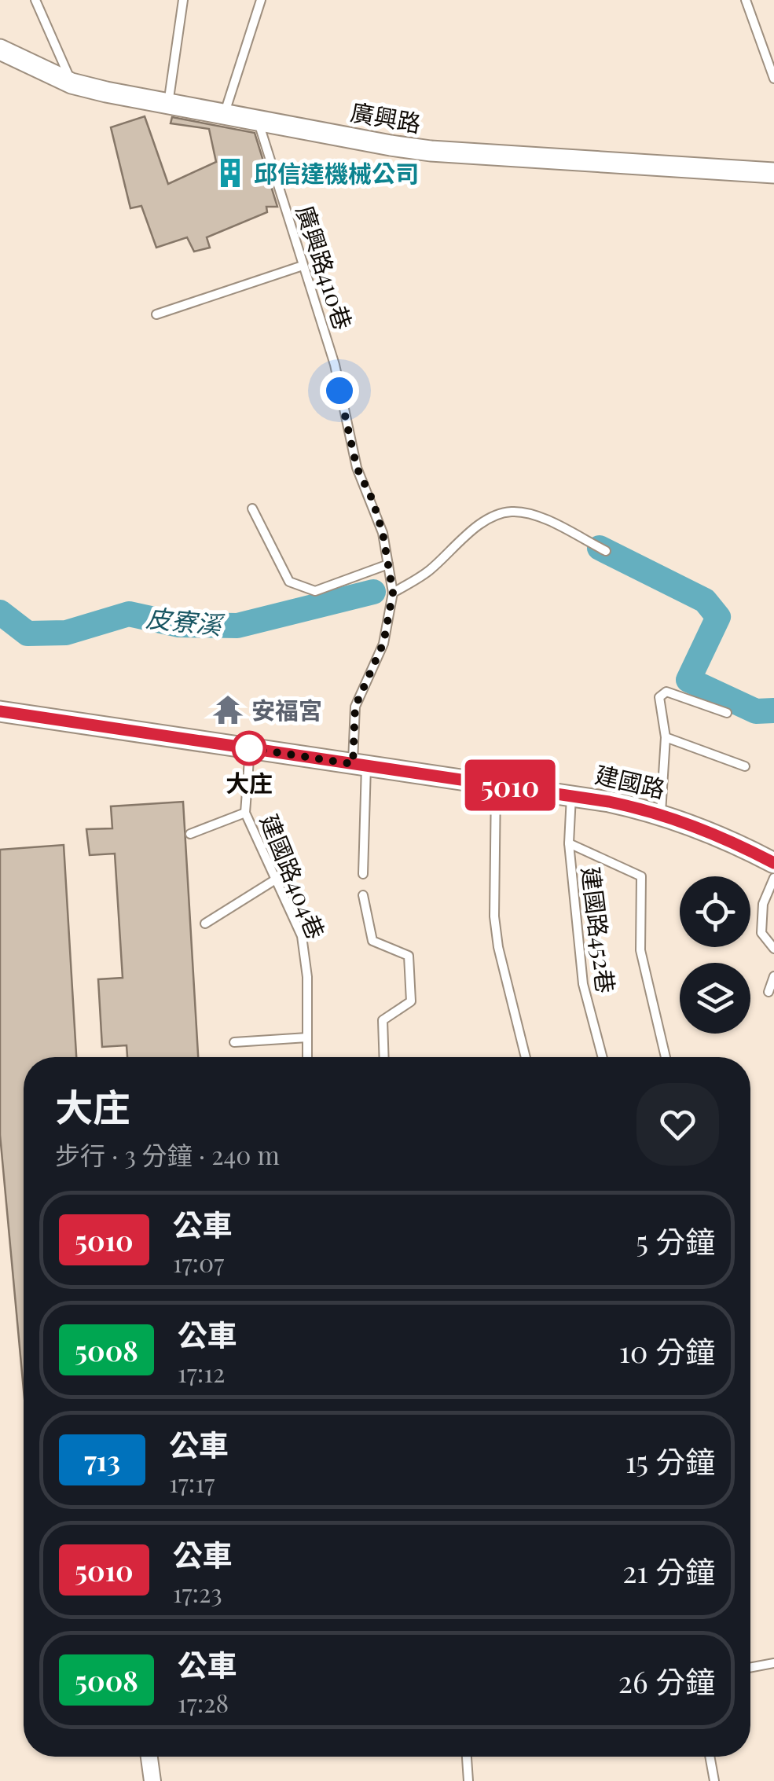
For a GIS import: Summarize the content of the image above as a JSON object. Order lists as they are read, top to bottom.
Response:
{
  "streets": {
    "street": ["廣興路", "建國路"],
    "lane": ["廣興路410巷", "建國路404巷", "建國路452巷"]
  },
  "crossings": [
    ["廣興路", "廣興路410巷"],
    ["建國路", "建國路404巷"],
    ["建國路", "建國路452巷"]
  ],
  "water": ["皮寮溪"],
  "places": {
    "building": ["邱信達機械公司"],
    "temple": ["安福宮"],
    "other": ["大庄"]
  },
  "lines": ["bus line 5010"],
  "page": {
    "on_map": "5010",
    "heading": ["大庄", "步行 · 3 分鐘 · 240 m"],
    "list": [
      {
        "mark": "5010",
        "name": "公車",
        "note": "17:07",
        "value": "5 分鐘"
      },
      {
        "mark": "5008",
        "name": "公車",
        "note": "17:12",
        "value": "10 分鐘"
      },
      {
        "mark": "713",
        "name": "公車",
        "note": "17:17",
        "value": "15 分鐘"
      },
      {
        "mark": "5010",
        "name": "公車",
        "note": "17:23",
        "value": "21 分鐘"
      },
      {
        "mark": "5008",
        "name": "公車",
        "note": "17:28",
        "value": "26 分鐘"
      }
    ]
  }
}
